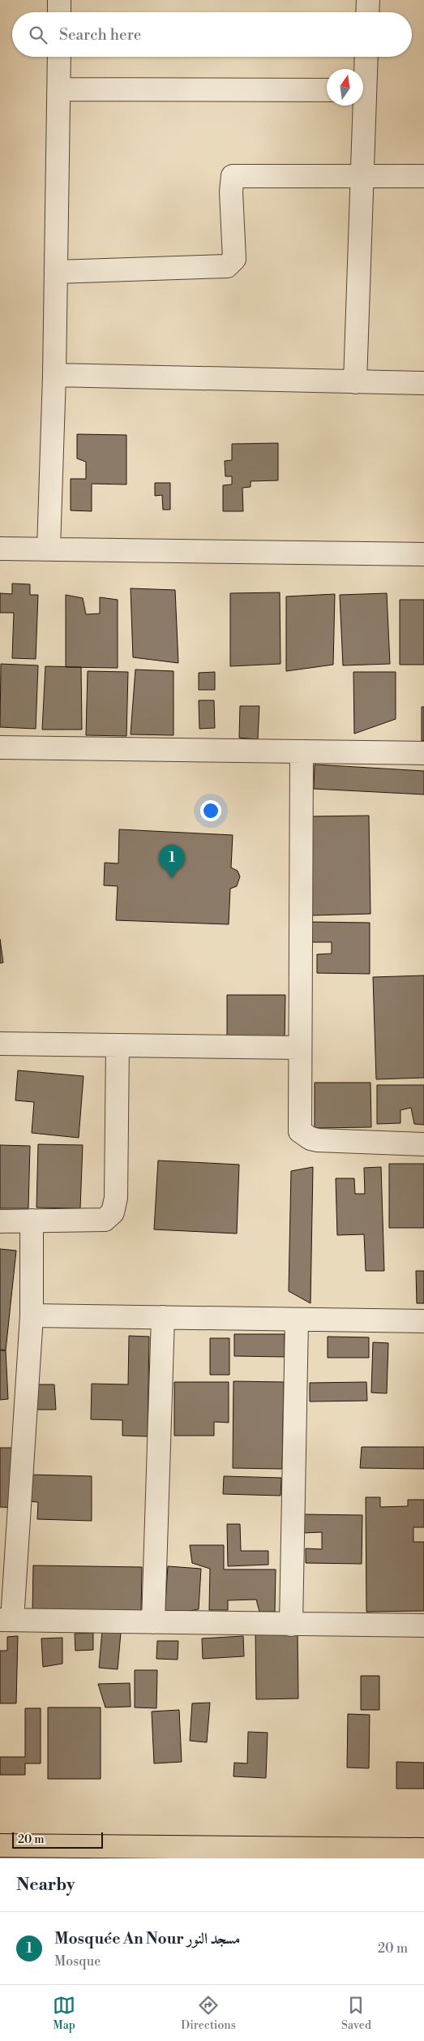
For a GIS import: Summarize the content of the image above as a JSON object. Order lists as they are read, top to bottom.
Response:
{
  "scale_bar": "20 m",
  "north": "top",
  "page": {
    "search": "Search here",
    "pins": "1",
    "scale": "20 m",
    "heading": "Nearby",
    "list": [
      {
        "mark": "1",
        "name": "Mosquée An Nour مسجد النور",
        "note": "Mosque",
        "value": "20 m"
      }
    ],
    "nav": ["Map", "Directions", "Saved"]
  }
}
